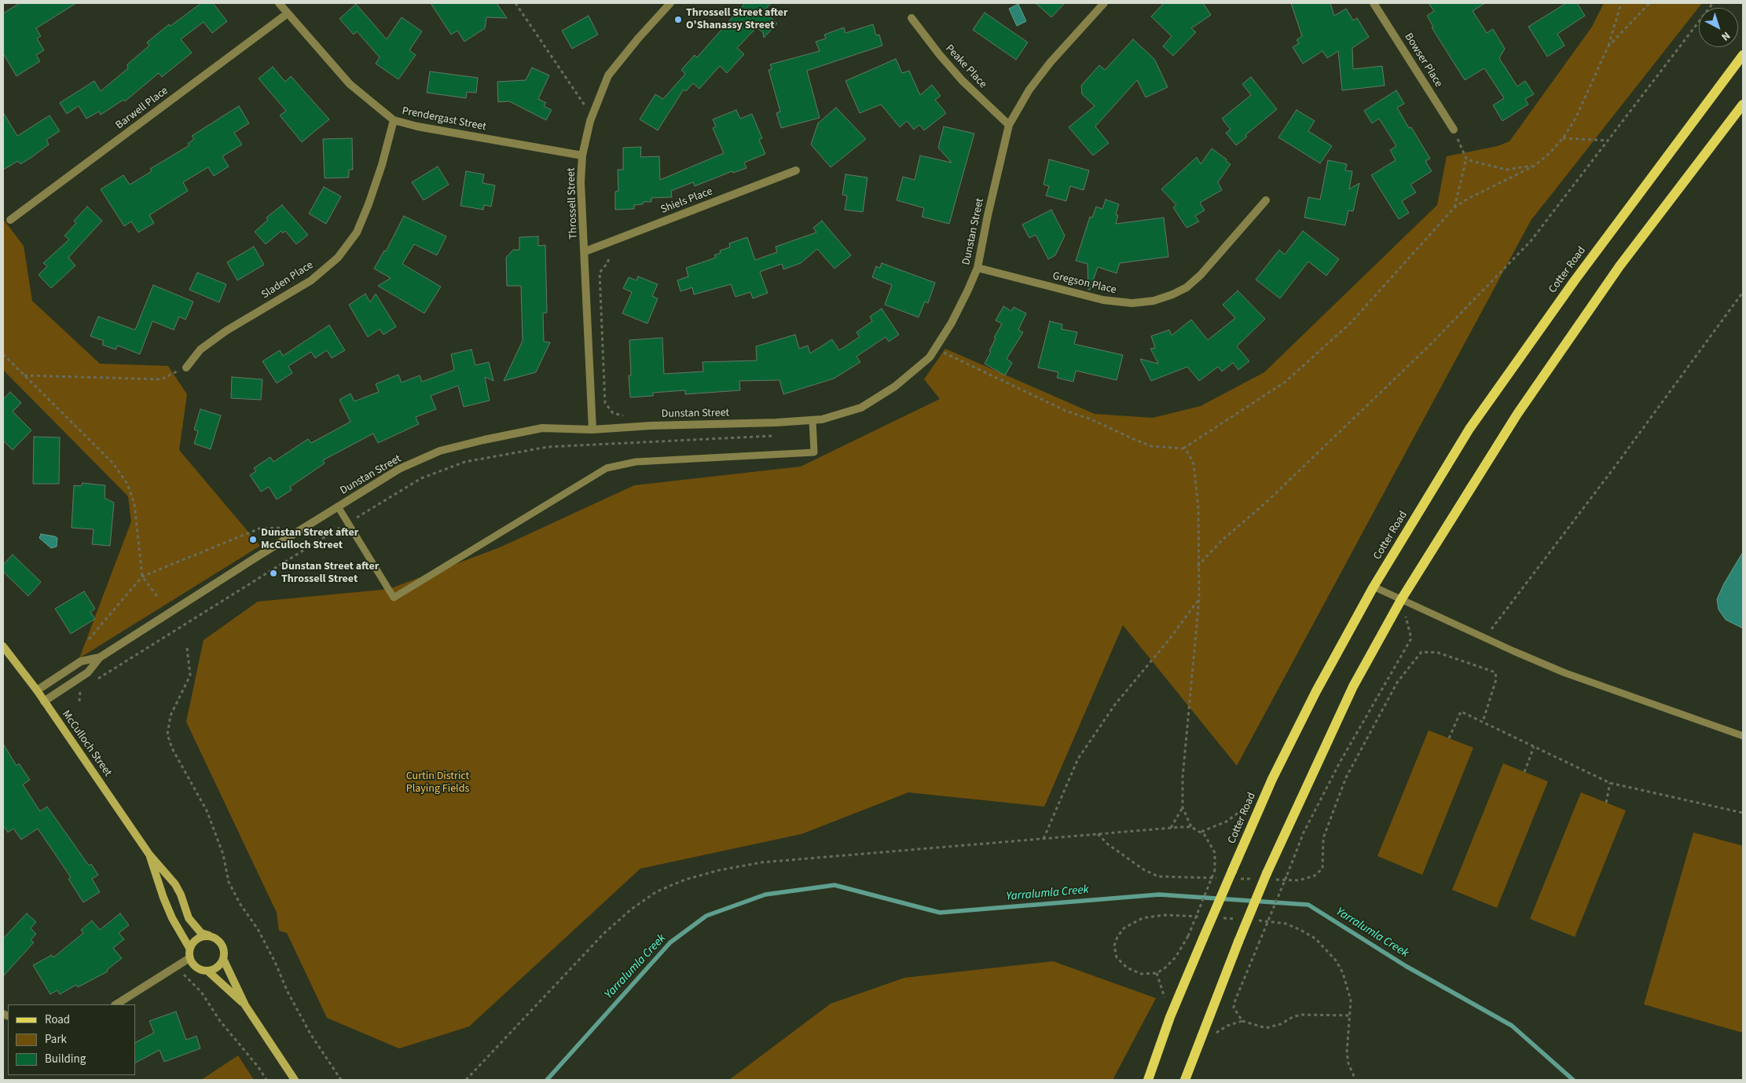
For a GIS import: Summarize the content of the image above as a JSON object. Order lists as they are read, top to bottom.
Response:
{
  "streets": {
    "main road": ["Cotter Road", "McCulloch Street"],
    "street": [
      "Bowser Place",
      "Peake Place",
      "Barwell Place",
      "Prendergast Street",
      "Shiels Place",
      "Throssell Street",
      "Dunstan Street",
      "Sladen Place",
      "Gregson Place"
    ]
  },
  "crossings": [
    ["Peake Place", "Dunstan Street"],
    ["Barwell Place", "Prendergast Street"],
    ["Prendergast Street", "Throssell Street"],
    ["Prendergast Street", "Sladen Place"],
    ["Shiels Place", "Throssell Street"],
    ["Throssell Street", "Dunstan Street"],
    ["Dunstan Street", "Gregson Place"],
    ["Dunstan Street", "McCulloch Street"]
  ],
  "water": ["Yarralumla Creek"],
  "parks": ["Curtin District Playing Fields"],
  "places": ["Throssell Street after O'Shanassy Street", "Dunstan Street after McCulloch Street", "Dunstan Street after Throssell Street"],
  "legend": ["Road", "Park", "Building"],
  "north": "bottom right"
}
